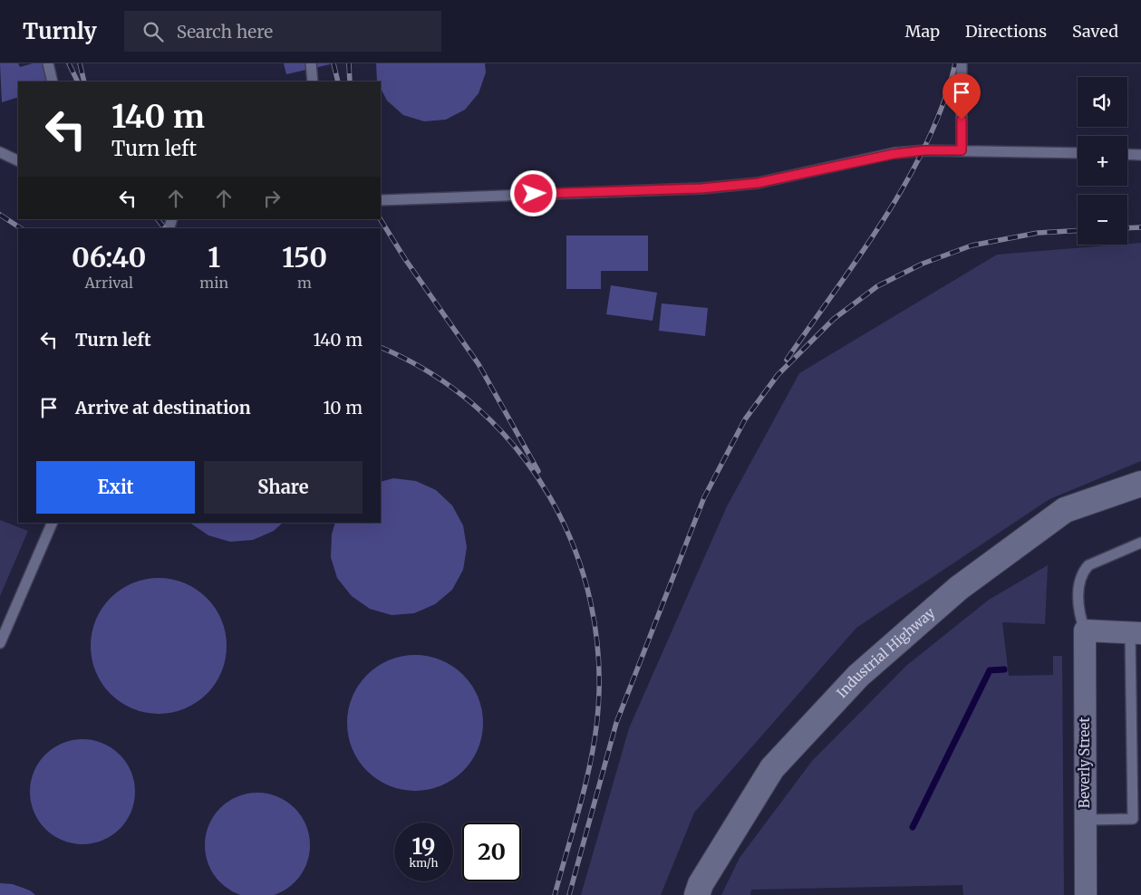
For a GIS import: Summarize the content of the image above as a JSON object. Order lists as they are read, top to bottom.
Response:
{
  "streets": {
    "main road": ["Industrial Highway"],
    "street": ["Beverly Street"]
  },
  "page": {
    "header": "Turnly",
    "search": "Search here",
    "nav": ["Map", "Directions", "Saved"],
    "map_buttons": ["+", "−"],
    "turn": ["140 m", "Turn left"],
    "eta": [
      "06:40",
      "Arrival",
      "1",
      "min",
      "150",
      "m"
    ],
    "list": [
      {
        "name": "Turn left",
        "value": "140 m"
      },
      {
        "name": "Arrive at destination",
        "value": "10 m"
      }
    ],
    "buttons": ["Exit", "Share"],
    "speed": "19 km/h",
    "limit": "20"
  }
}
